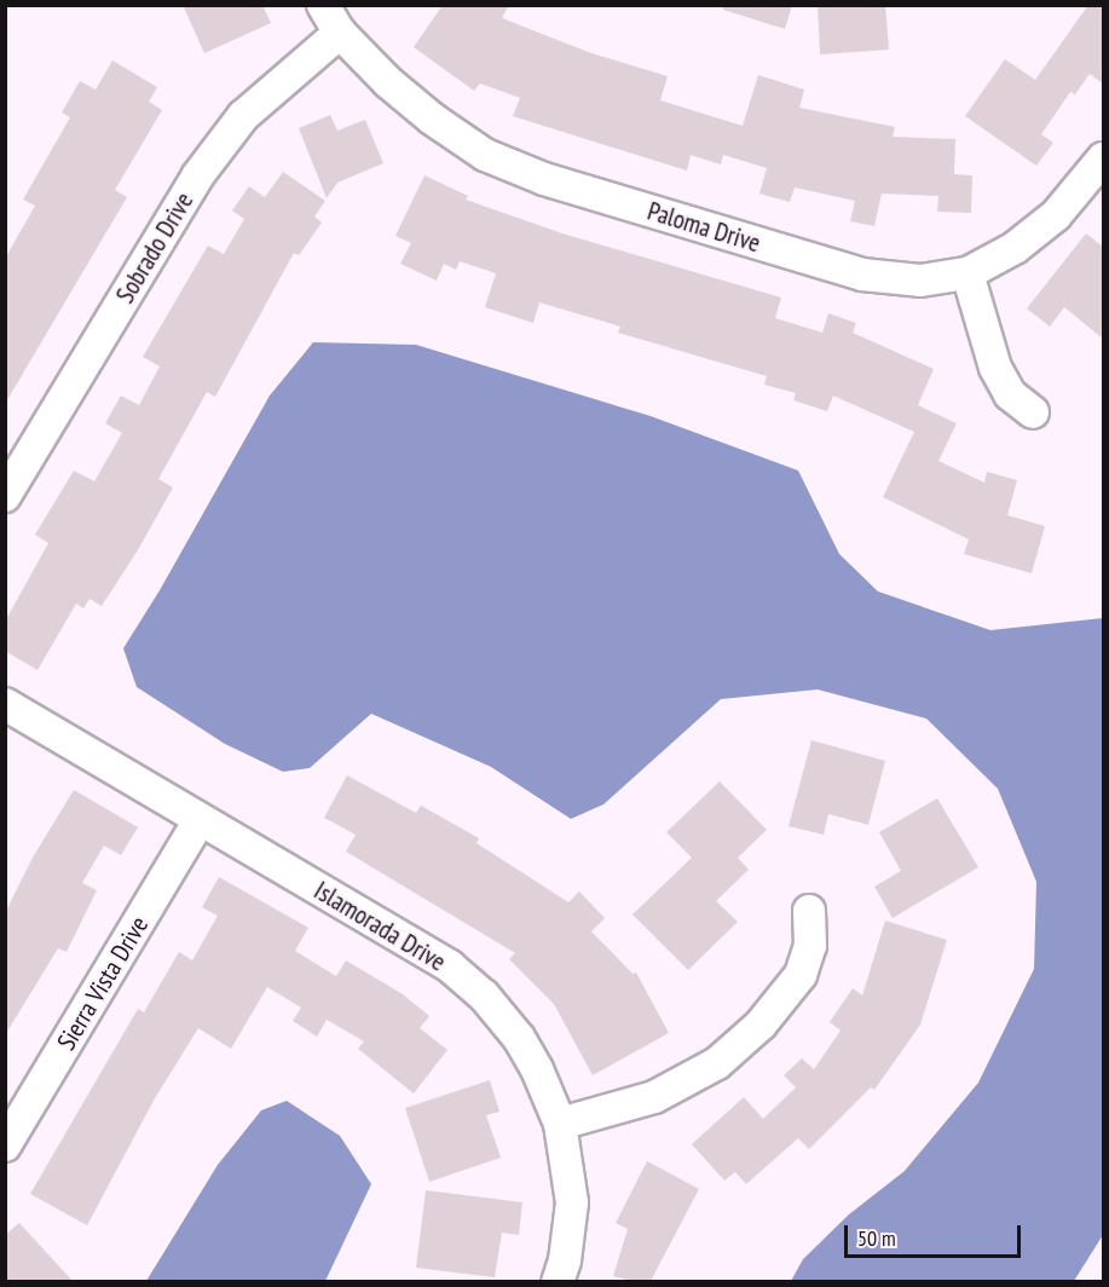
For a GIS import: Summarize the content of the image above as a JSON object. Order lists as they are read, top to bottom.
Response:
{
  "streets": {
    "street": [
      "Paloma Drive",
      "Sobrado Drive",
      "Islamorada Drive",
      "Sierra Vista Drive"
    ]
  },
  "crossings": [
    ["Paloma Drive", "Sobrado Drive"],
    ["Islamorada Drive", "Sierra Vista Drive"]
  ],
  "scale_bar": "50 m"
}
